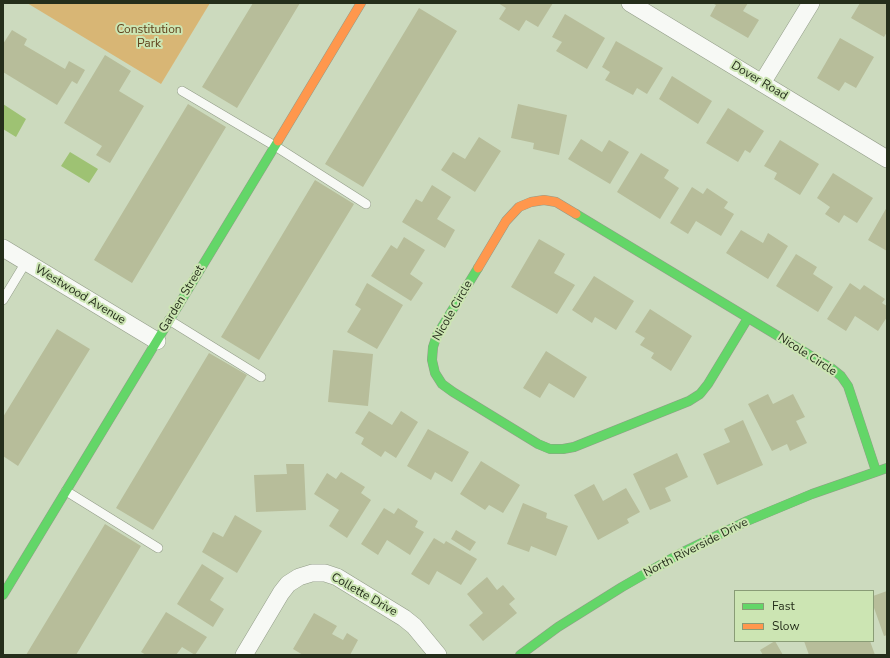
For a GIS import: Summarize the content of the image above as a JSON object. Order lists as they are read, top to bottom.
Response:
{
  "streets": {
    "street": [
      "Dover Road",
      "Westwood Avenue",
      "Garden Street",
      "Nicole Circle",
      "North Riverside Drive",
      "Collette Drive"
    ]
  },
  "crossings": [
    ["Westwood Avenue", "Garden Street"],
    ["Nicole Circle", "North Riverside Drive"]
  ],
  "parks": ["Constitution Park"],
  "legend": ["Fast", "Slow"]
}
